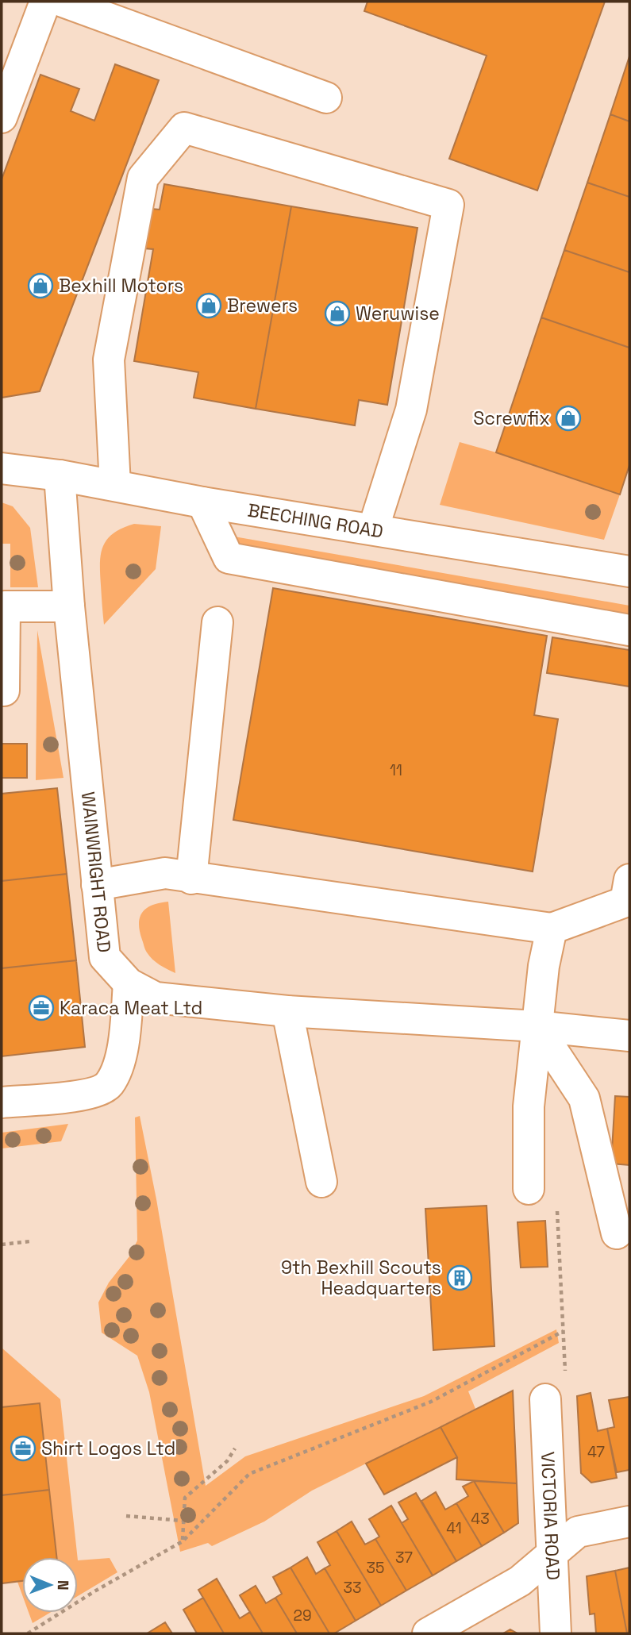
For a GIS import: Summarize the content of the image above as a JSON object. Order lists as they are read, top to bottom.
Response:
{
  "streets": {
    "street": ["BEECHING ROAD", "WAINWRIGHT ROAD", "VICTORIA ROAD"]
  },
  "crossings": [
    ["BEECHING ROAD", "WAINWRIGHT ROAD"]
  ],
  "places": {
    "shop": [
      "Bexhill Motors",
      "Brewers",
      "Weruwise",
      "Screwfix"
    ],
    "office": ["Karaca Meat Ltd", "Shirt Logos Ltd"],
    "building": ["9th Bexhill Scouts Headquarters"]
  },
  "house_numbers": [
    "11",
    "47",
    "43",
    "41",
    "37",
    "35",
    "33",
    "29"
  ],
  "north": "right"
}
